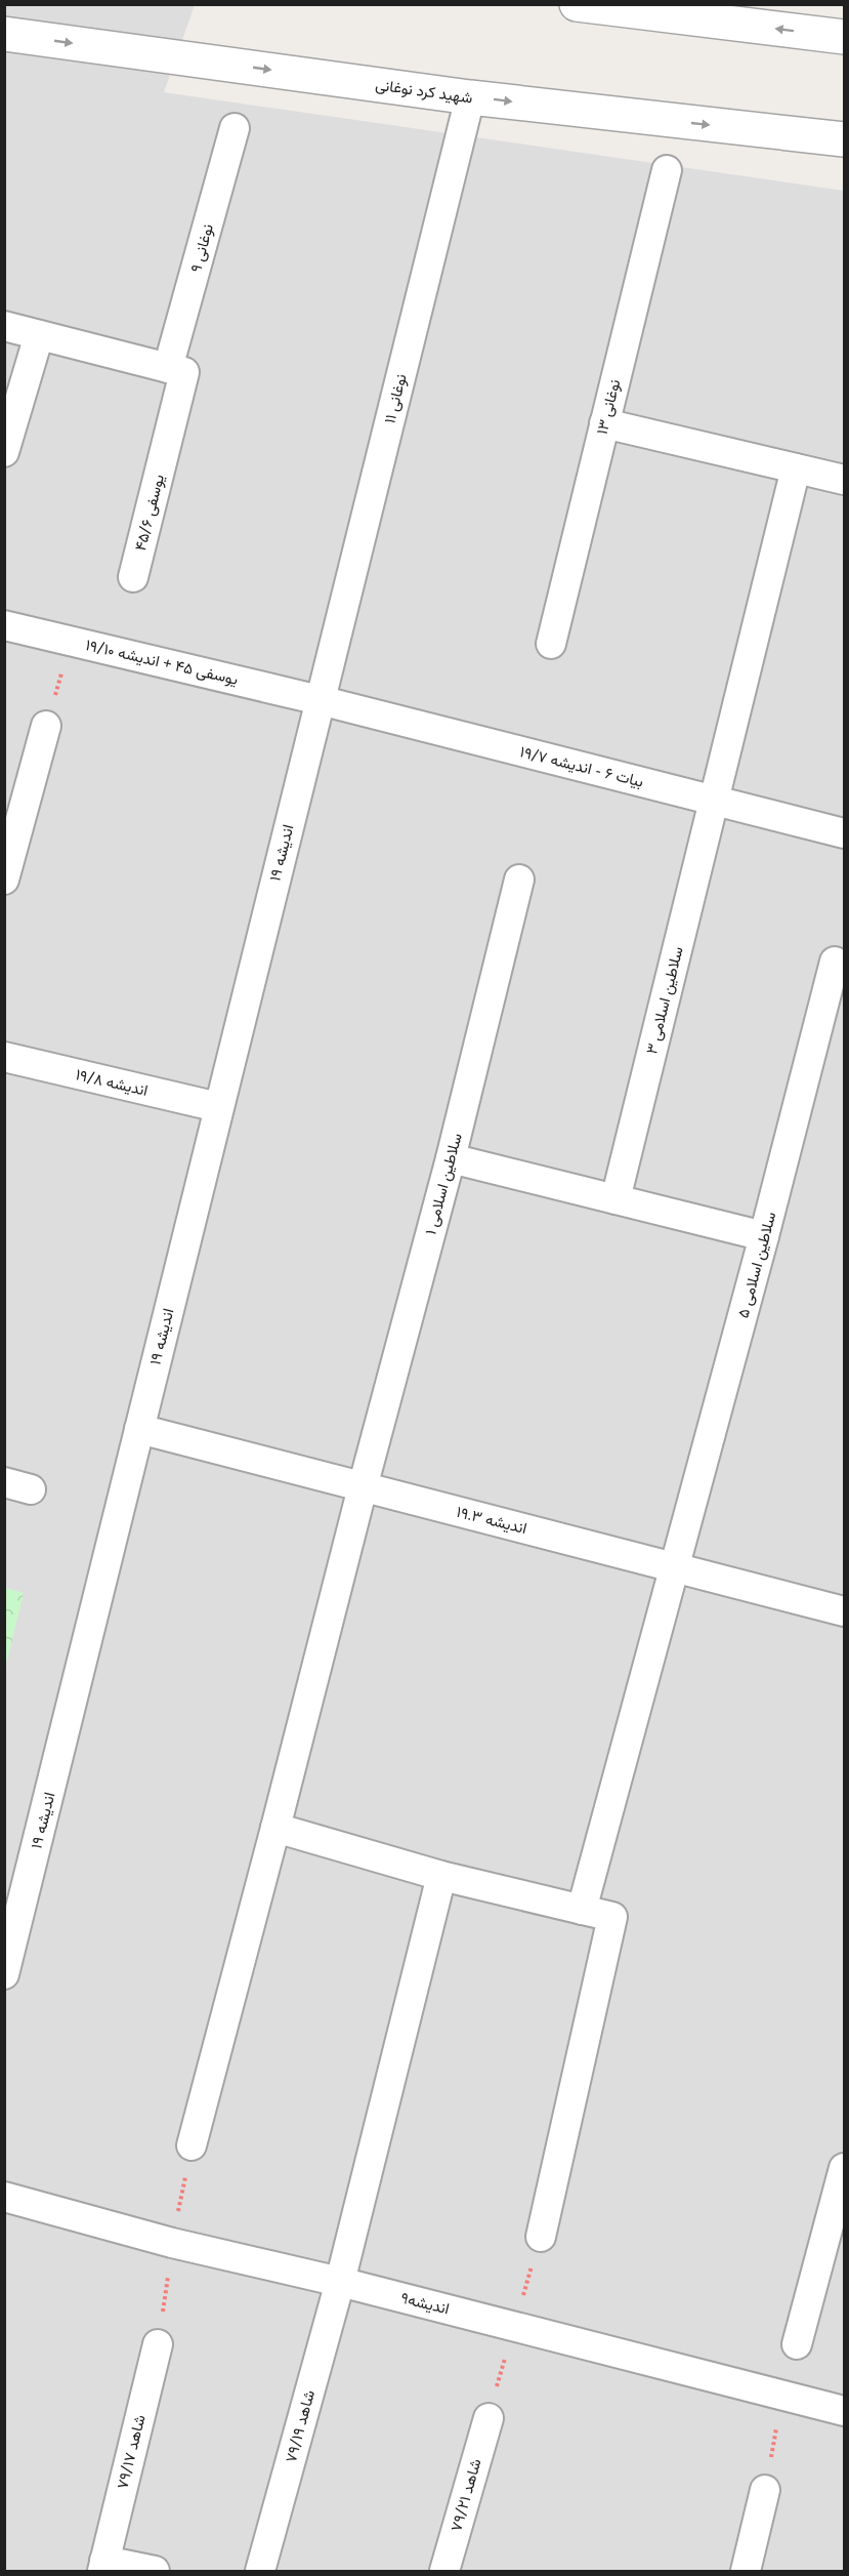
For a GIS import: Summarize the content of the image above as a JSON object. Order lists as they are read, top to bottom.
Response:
{
  "streets": {
    "street": [
      "شهید کرد نوغانی",
      "نوغانی ۹",
      "نوغانی ۱۱",
      "نوغانی ۱۳",
      "یوسفی ۴۵/۶",
      "یوسفی ۴۵ + اندیشه ۱۹/۱۰",
      "بیات ۶ - اندیشه ۱۹/۷",
      "اندیشه ۱۹",
      "سلاطین اسلامی ۳",
      "اندیشه ۱۹/۸",
      "سلاطین اسلامی ۱",
      "سلاطین اسلامی ۵",
      "اندیشه ۱۹.۳",
      "اندیشه۹",
      "شاهد ۷۹/۱۹",
      "شاهد ۷۹/۱۷",
      "شاهد ۷۹/۲۱"
    ]
  },
  "crossings": [
    ["شهید کرد نوغانی", "نوغانی ۱۱"],
    ["نوغانی ۹", "یوسفی ۴۵/۶"],
    ["نوغانی ۱۱", "یوسفی ۴۵ + اندیشه ۱۹/۱۰"],
    ["نوغانی ۱۱", "بیات ۶ - اندیشه ۱۹/۷"],
    ["نوغانی ۱۱", "اندیشه ۱۹"],
    ["یوسفی ۴۵ + اندیشه ۱۹/۱۰", "بیات ۶ - اندیشه ۱۹/۷"],
    ["یوسفی ۴۵ + اندیشه ۱۹/۱۰", "اندیشه ۱۹"],
    ["بیات ۶ - اندیشه ۱۹/۷", "اندیشه ۱۹"],
    ["بیات ۶ - اندیشه ۱۹/۷", "سلاطین اسلامی ۳"],
    ["اندیشه ۱۹", "اندیشه ۱۹/۸"],
    ["اندیشه ۱۹", "اندیشه ۱۹.۳"],
    ["سلاطین اسلامی ۱", "اندیشه ۱۹.۳"],
    ["سلاطین اسلامی ۵", "اندیشه ۱۹.۳"],
    ["اندیشه۹", "شاهد ۷۹/۱۹"]
  ]
}
